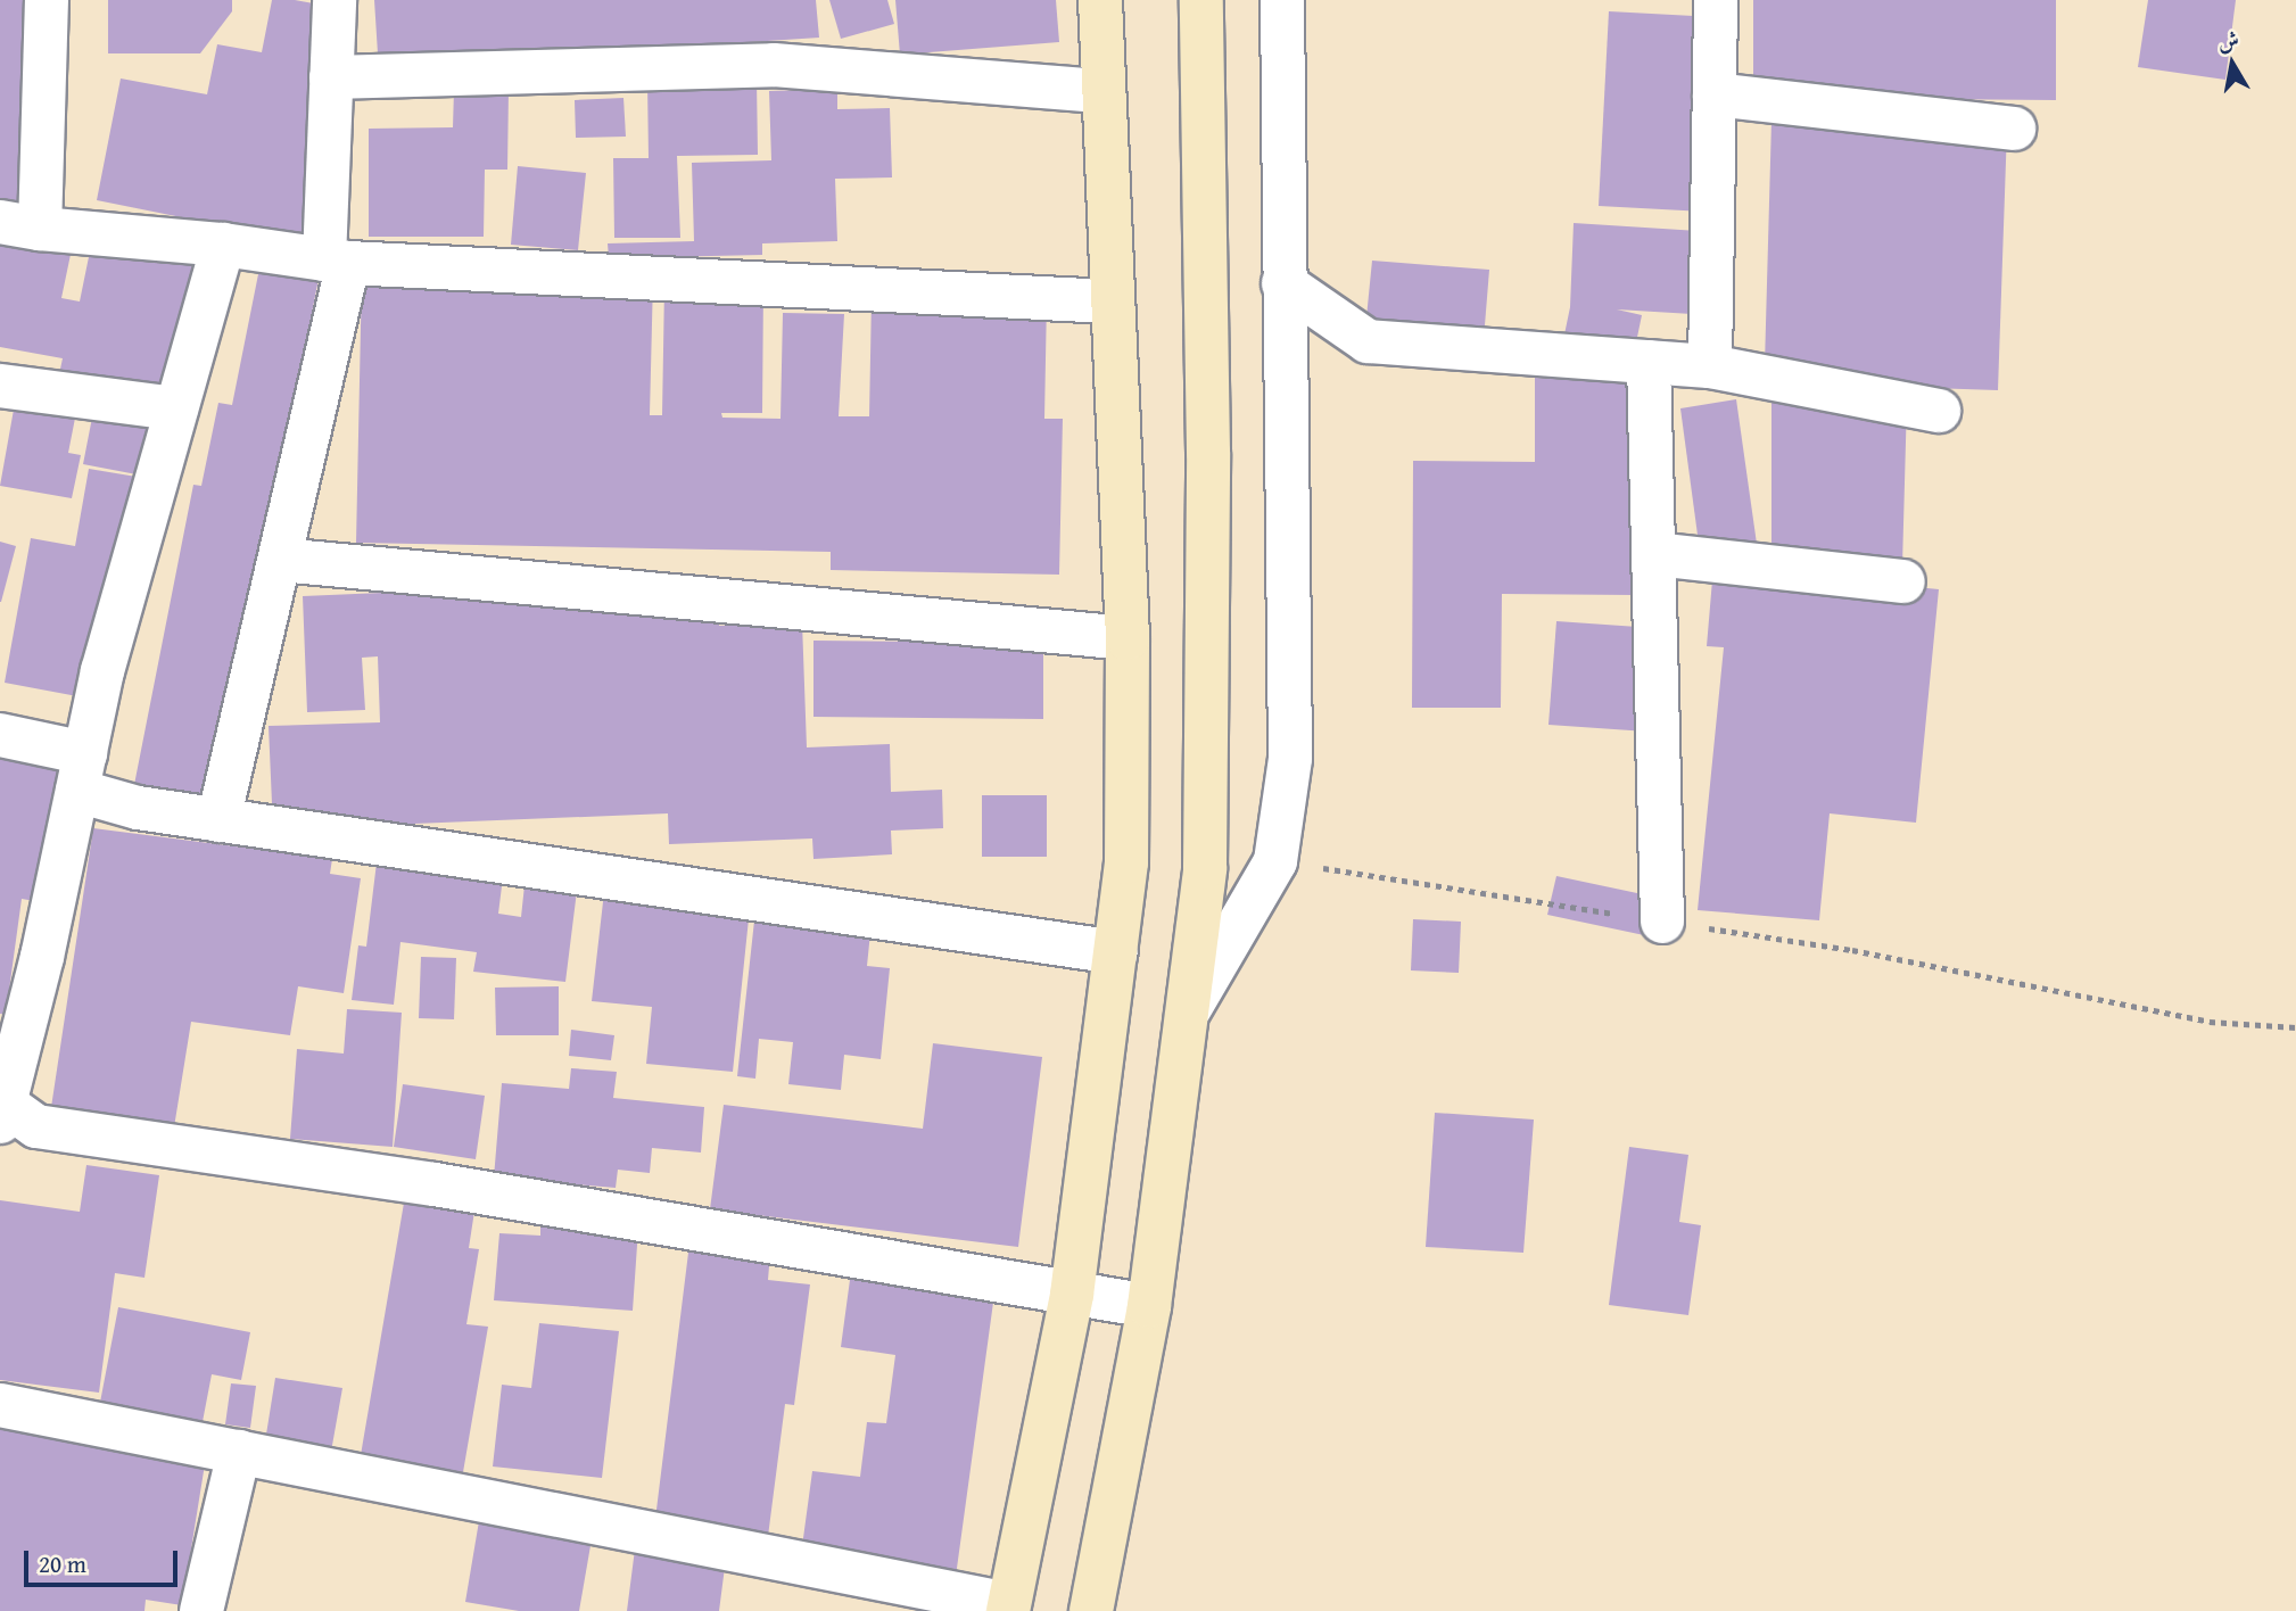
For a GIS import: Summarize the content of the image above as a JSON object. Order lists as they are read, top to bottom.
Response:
{
  "scale_bar": "20 m",
  "north": "top"
}
